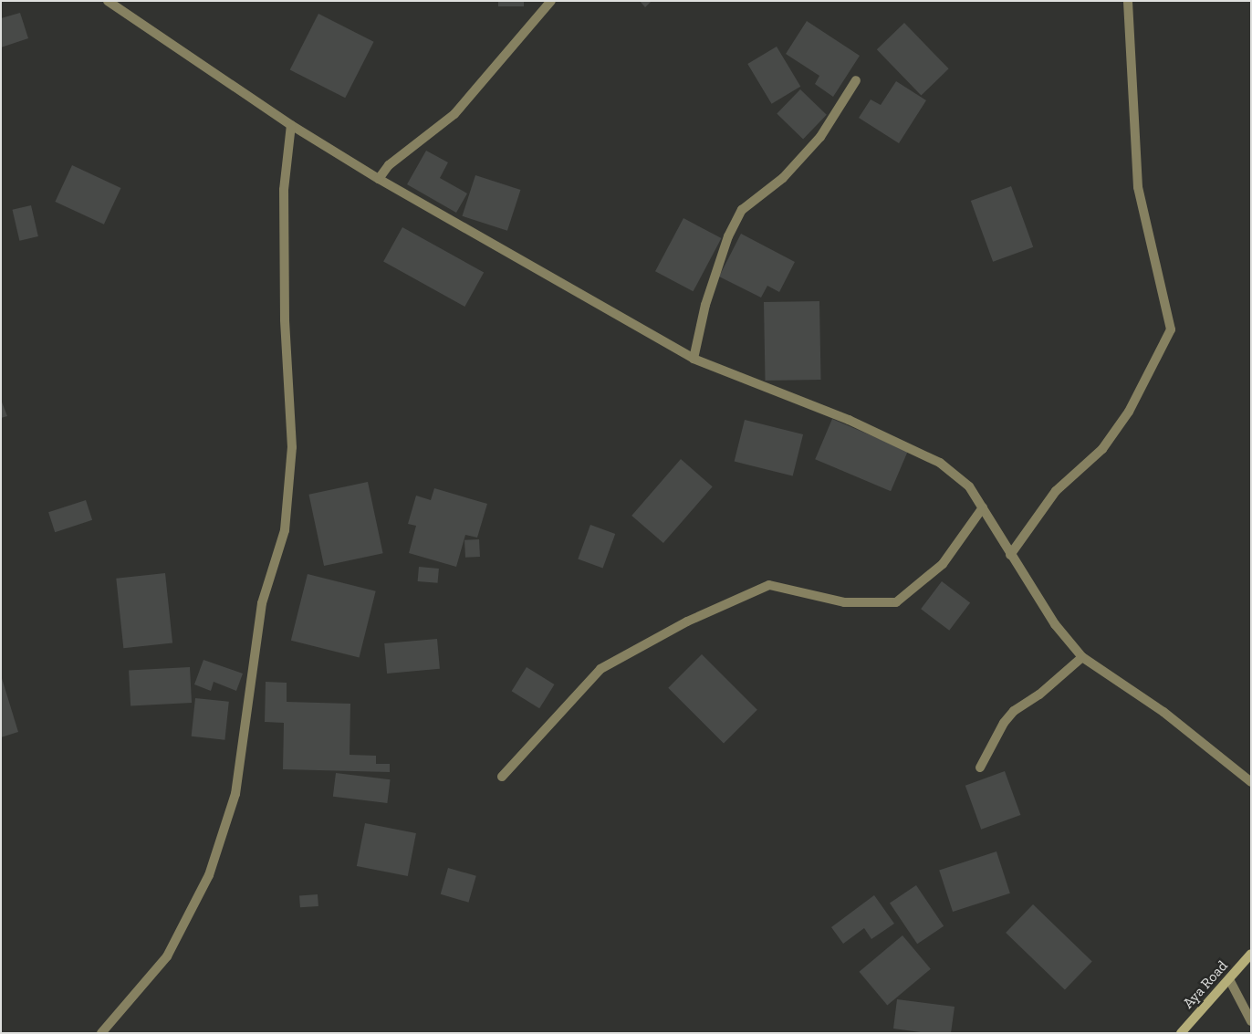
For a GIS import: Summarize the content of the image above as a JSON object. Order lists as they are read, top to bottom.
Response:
{
  "streets": {
    "street": ["Aya Road"]
  }
}
